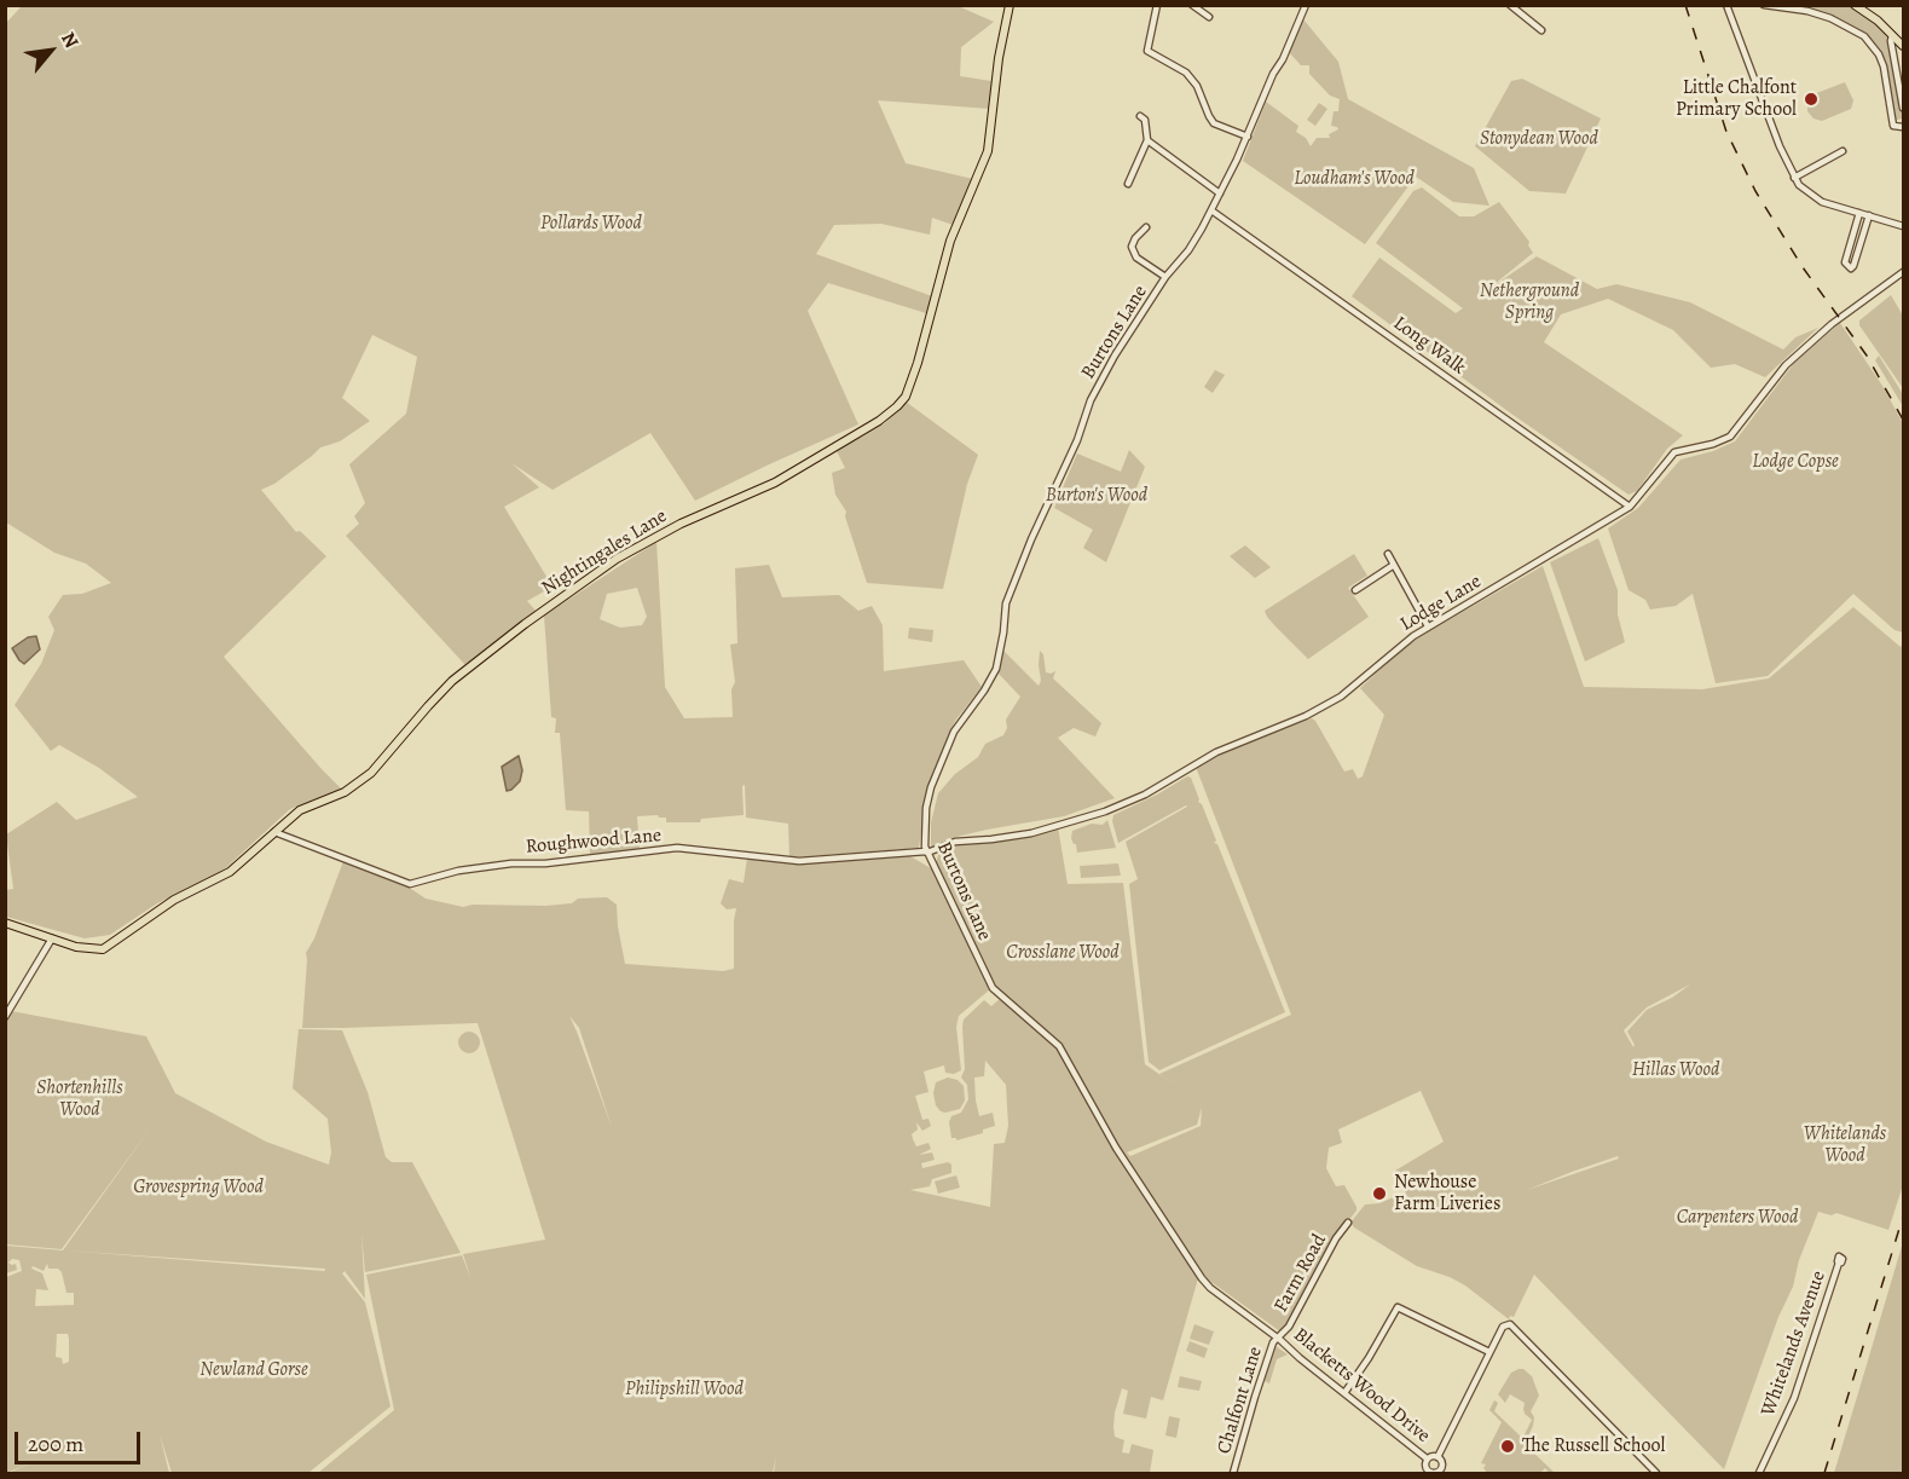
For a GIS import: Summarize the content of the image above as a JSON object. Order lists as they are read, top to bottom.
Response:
{
  "streets": {
    "main road": ["Nightingales Lane"],
    "street": [
      "Burtons Lane",
      "Long Walk",
      "Lodge Lane",
      "Roughwood Lane",
      "Farm Road",
      "Whitelands Avenue",
      "Blacketts Wood Drive",
      "Chalfont Lane"
    ]
  },
  "crossings": [
    ["Burtons Lane", "Long Walk"],
    ["Burtons Lane", "Lodge Lane"],
    ["Burtons Lane", "Roughwood Lane"],
    ["Burtons Lane", "Farm Road"],
    ["Burtons Lane", "Blacketts Wood Drive"],
    ["Burtons Lane", "Chalfont Lane"],
    ["Long Walk", "Lodge Lane"],
    ["Nightingales Lane", "Roughwood Lane"],
    ["Lodge Lane", "Roughwood Lane"],
    ["Farm Road", "Blacketts Wood Drive"],
    ["Farm Road", "Chalfont Lane"],
    ["Blacketts Wood Drive", "Chalfont Lane"]
  ],
  "parks": [
    "Stonydean Wood",
    "Loudham's Wood",
    "Pollards Wood",
    "Netherground Spring",
    "Lodge Copse",
    "Burton's Wood",
    "Crosslane Wood",
    "Hillas Wood",
    "Shortenhills Wood",
    "Whitelands Wood",
    "Grovespring Wood",
    "Carpenters Wood",
    "Newland Gorse",
    "Philipshill Wood"
  ],
  "places": ["Little Chalfont Primary School", "Newhouse Farm Liveries", "The Russell School"],
  "scale_bar": "200 m",
  "north": "top right"
}
